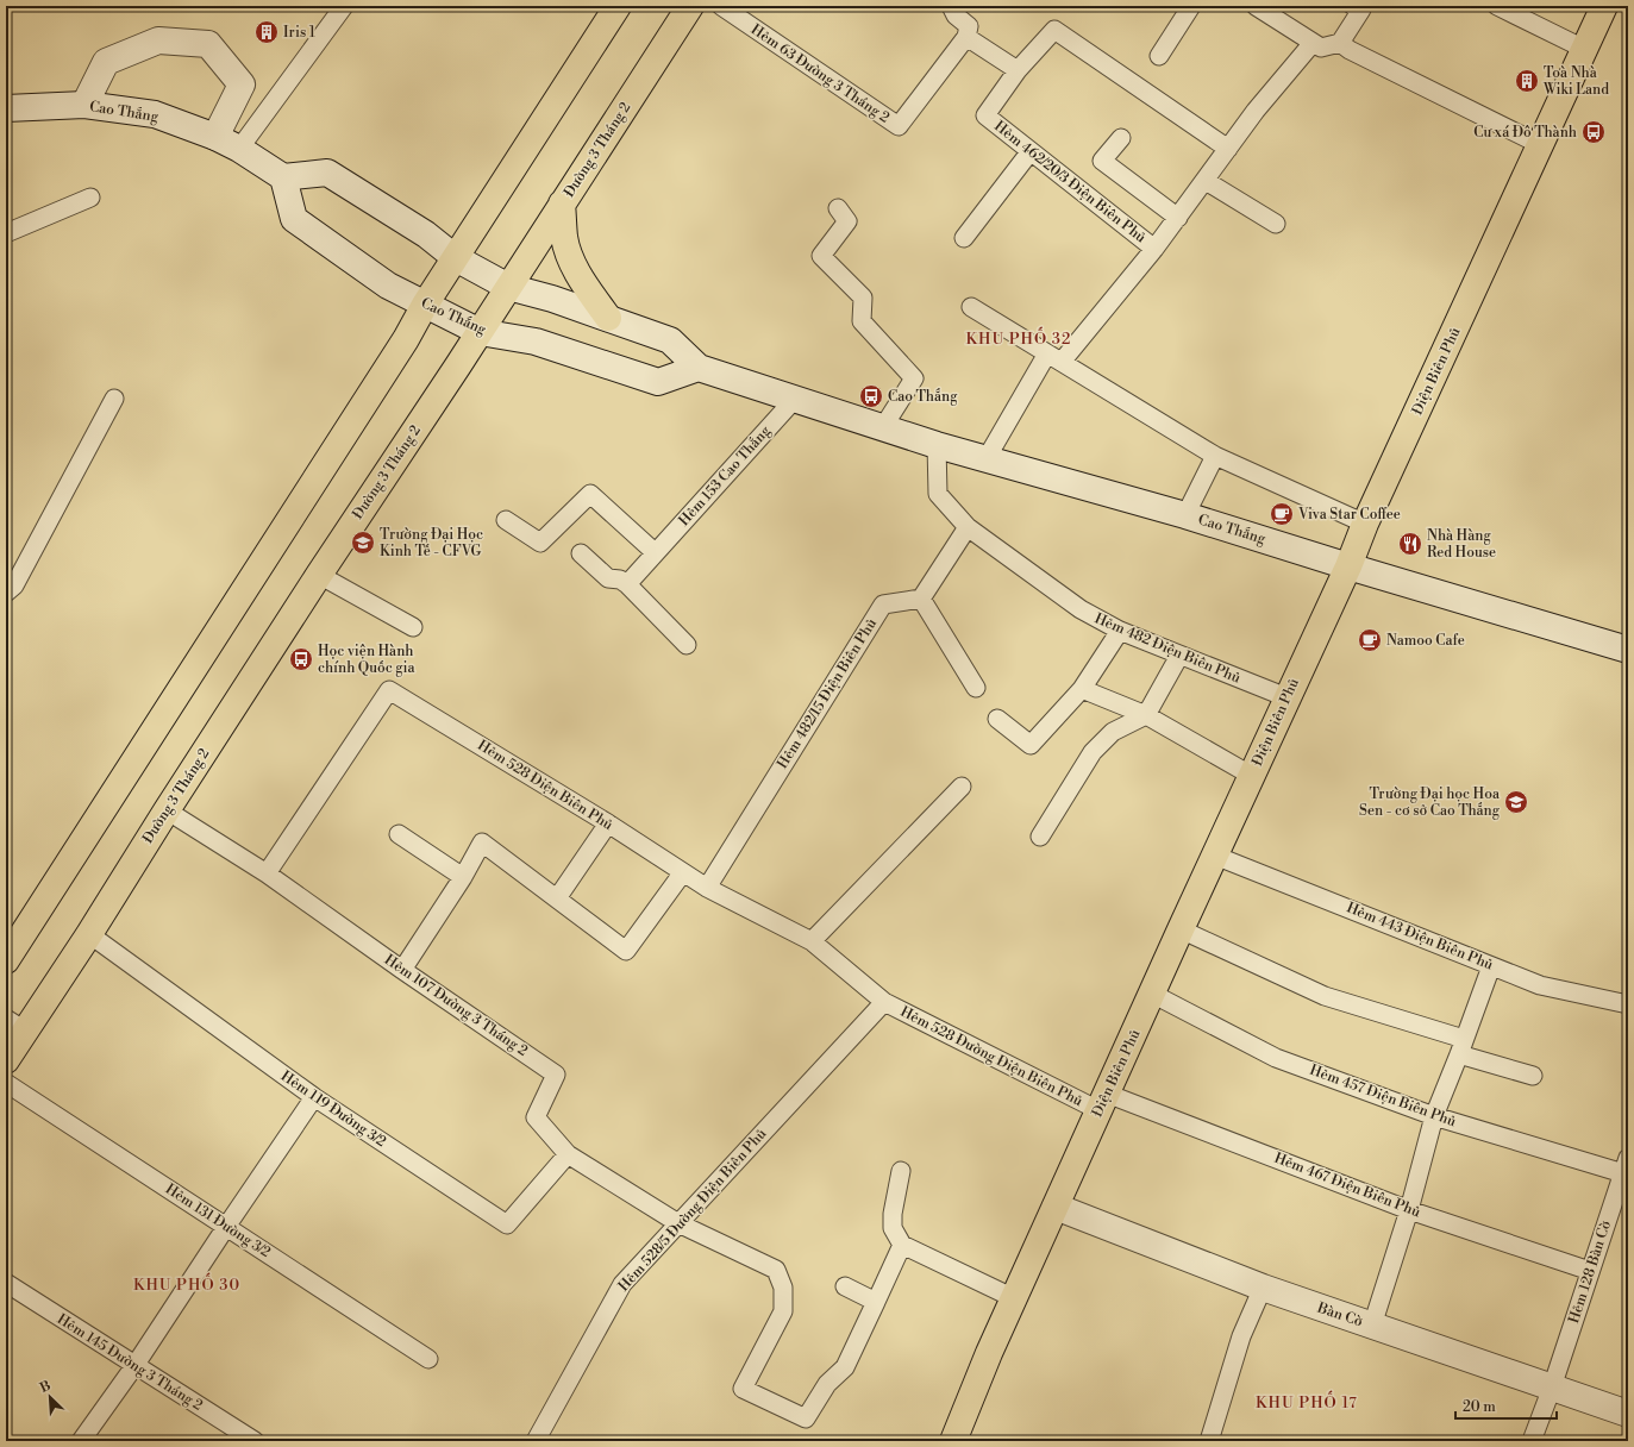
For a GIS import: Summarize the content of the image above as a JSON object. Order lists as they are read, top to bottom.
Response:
{
  "streets": {
    "main road": ["Đường 3 Tháng 2", "Điện Biên Phủ"],
    "street": ["Cao Thắng", "Bàn Cờ"],
    "lane": [
      "Hẻm 63 Đường 3 Tháng 2",
      "Hẻm 462/20/3 Điện Biên Phủ",
      "Hẻm 153 Cao Thắng",
      "Hẻm 482 Điện Biên Phủ",
      "Hẻm 482/15 Điện Biên Phủ",
      "Hẻm 528 Điện Biên Phủ",
      "Hẻm 443 Ðiện Biên Phủ",
      "Hẻm 107 Đường 3 Tháng 2",
      "Hẻm 528 Đường Điện Biên Phủ",
      "Hẻm 457 Ðiện Biên Phủ",
      "Hẻm 119 Đường 3/2",
      "Hẻm 467 Ðiện Biên Phủ",
      "Hẻm 528/5 Đường Điện Biên Phủ",
      "Hẻm 131 Đường 3/2",
      "Hẻm 128 Bàn Cờ",
      "Hẻm 145 Đường 3 Tháng 2"
    ]
  },
  "crossings": [
    ["Cao Thắng", "Đường 3 Tháng 2"],
    ["Cao Thắng", "Điện Biên Phủ"],
    ["Cao Thắng", "Hẻm 153 Cao Thắng"],
    ["Cao Thắng", "Hẻm 482 Điện Biên Phủ"],
    ["Đường 3 Tháng 2", "Hẻm 107 Đường 3 Tháng 2"],
    ["Đường 3 Tháng 2", "Hẻm 119 Đường 3/2"],
    ["Điện Biên Phủ", "Hẻm 482 Điện Biên Phủ"],
    ["Điện Biên Phủ", "Hẻm 443 Ðiện Biên Phủ"],
    ["Điện Biên Phủ", "Hẻm 528 Đường Điện Biên Phủ"],
    ["Điện Biên Phủ", "Hẻm 457 Ðiện Biên Phủ"],
    ["Điện Biên Phủ", "Hẻm 467 Ðiện Biên Phủ"],
    ["Điện Biên Phủ", "Bàn Cờ"],
    ["Hẻm 482/15 Điện Biên Phủ", "Hẻm 528 Điện Biên Phủ"],
    ["Hẻm 528 Điện Biên Phủ", "Hẻm 107 Đường 3 Tháng 2"],
    ["Hẻm 528 Điện Biên Phủ", "Hẻm 528 Đường Điện Biên Phủ"],
    ["Hẻm 528 Điện Biên Phủ", "Hẻm 528/5 Đường Điện Biên Phủ"],
    ["Hẻm 107 Đường 3 Tháng 2", "Hẻm 119 Đường 3/2"],
    ["Hẻm 107 Đường 3 Tháng 2", "Hẻm 528/5 Đường Điện Biên Phủ"],
    ["Hẻm 528 Đường Điện Biên Phủ", "Hẻm 467 Ðiện Biên Phủ"],
    ["Hẻm 528 Đường Điện Biên Phủ", "Hẻm 528/5 Đường Điện Biên Phủ"],
    ["Hẻm 457 Ðiện Biên Phủ", "Hẻm 128 Bàn Cờ"],
    ["Hẻm 467 Ðiện Biên Phủ", "Hẻm 128 Bàn Cờ"],
    ["Hẻm 128 Bàn Cờ", "Bàn Cờ"]
  ],
  "districts": ["KHU PHỐ 32", "KHU PHỐ 30", "KHU PHỐ 17"],
  "places": {
    "building": ["Iris 1", "Toà Nhà Wiki Land"],
    "bus stop": ["Cư xá Đô Thành", "Cao Thắng", "Học viện Hành chính Quốc gia"],
    "cafe": ["Viva Star Coffee", "Namoo Cafe"],
    "school or university": ["Trường Đại Học Kinh Tế - CFVG", "Trường Đại học Hoa Sen - cơ sở Cao Thắng"],
    "restaurant": ["Nhà Hàng Red House"]
  },
  "scale_bar": "20 m",
  "north": "top left"
}
